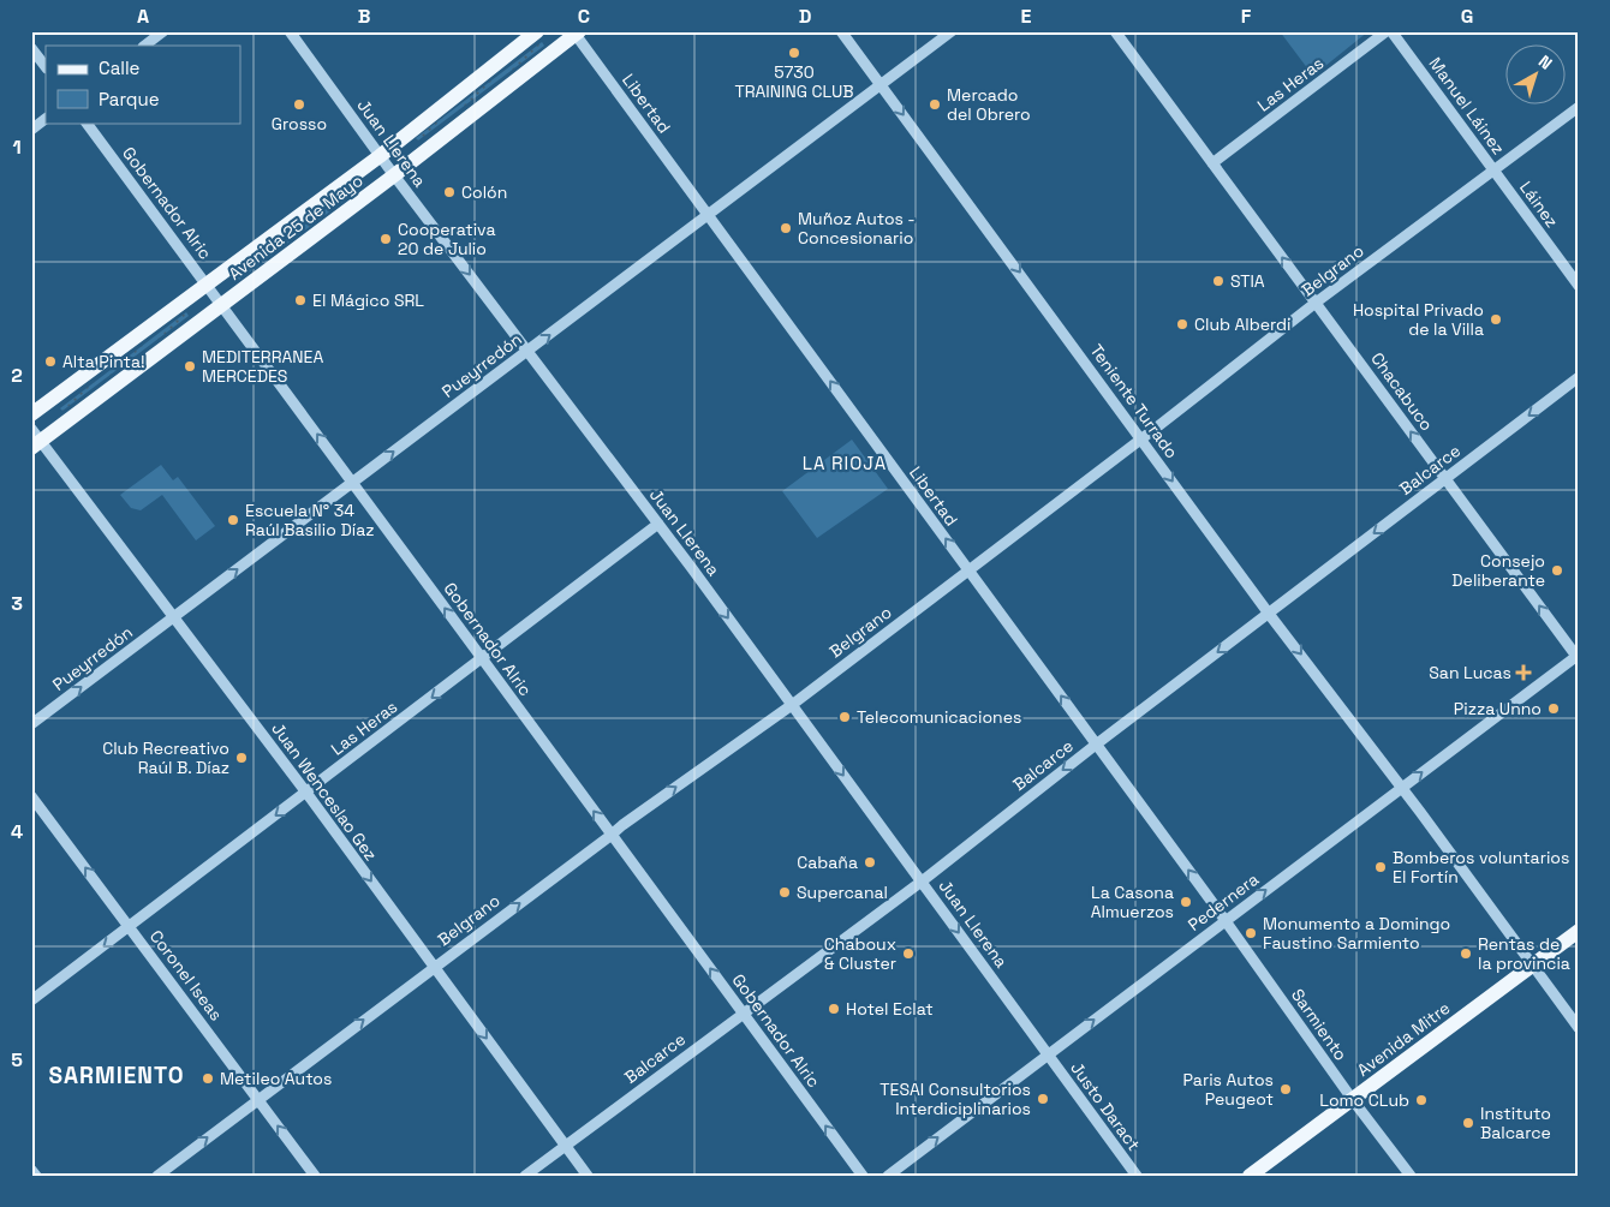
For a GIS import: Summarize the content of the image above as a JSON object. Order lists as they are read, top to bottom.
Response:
{
  "streets": {
    "main road": ["Avenida 25 de Mayo", "Avenida Mitre"],
    "street": [
      "Las Heras",
      "Libertad",
      "Manuel Láinez",
      "Juan Llerena",
      "Gobernador Alric",
      "Láinez",
      "Belgrano",
      "Pueyrredón",
      "Chacabuco",
      "Teniente Turrado",
      "Balcarce",
      "Juan Wenceslao Gez",
      "Pedernera",
      "Coronel Iseas",
      "Sarmiento",
      "Justo Daract"
    ]
  },
  "crossings": [
    ["Las Heras", "Manuel Láinez"],
    ["Las Heras", "Juan Llerena"],
    ["Las Heras", "Gobernador Alric"],
    ["Las Heras", "Chacabuco"],
    ["Las Heras", "Juan Wenceslao Gez"],
    ["Las Heras", "Coronel Iseas"],
    ["Libertad", "Avenida 25 de Mayo"],
    ["Libertad", "Belgrano"],
    ["Libertad", "Pueyrredón"],
    ["Libertad", "Balcarce"],
    ["Libertad", "Pedernera"],
    ["Libertad", "Sarmiento"],
    ["Manuel Láinez", "Láinez"],
    ["Manuel Láinez", "Belgrano"],
    ["Juan Llerena", "Avenida 25 de Mayo"],
    ["Juan Llerena", "Belgrano"],
    ["Juan Llerena", "Pueyrredón"],
    ["Juan Llerena", "Balcarce"],
    ["Juan Llerena", "Pedernera"],
    ["Juan Llerena", "Justo Daract"],
    ["Gobernador Alric", "Avenida 25 de Mayo"],
    ["Gobernador Alric", "Belgrano"],
    ["Gobernador Alric", "Pueyrredón"],
    ["Gobernador Alric", "Balcarce"],
    ["Láinez", "Belgrano"],
    ["Avenida 25 de Mayo", "Juan Wenceslao Gez"],
    ["Belgrano", "Chacabuco"],
    ["Belgrano", "Teniente Turrado"],
    ["Belgrano", "Juan Wenceslao Gez"],
    ["Belgrano", "Coronel Iseas"],
    ["Pueyrredón", "Teniente Turrado"],
    ["Pueyrredón", "Juan Wenceslao Gez"],
    ["Chacabuco", "Balcarce"],
    ["Chacabuco", "Pedernera"],
    ["Teniente Turrado", "Balcarce"],
    ["Teniente Turrado", "Pedernera"],
    ["Teniente Turrado", "Avenida Mitre"],
    ["Balcarce", "Juan Wenceslao Gez"],
    ["Pedernera", "Sarmiento"],
    ["Pedernera", "Justo Daract"],
    ["Sarmiento", "Avenida Mitre"]
  ],
  "one_way": [
    "Las Heras",
    "Libertad",
    "Juan Llerena",
    "Gobernador Alric",
    "Belgrano",
    "Pueyrredón",
    "Chacabuco",
    "Teniente Turrado",
    "Balcarce",
    "Juan Wenceslao Gez",
    "Pedernera",
    "Coronel Iseas"
  ],
  "districts": ["LA RIOJA", "SARMIENTO"],
  "places": {
    "other": [
      "5730 TRAINING CLUB",
      "Grosso",
      "Mercado del Obrero",
      "Colón",
      "Muñoz Autos - Concesionario",
      "Cooperativa 20 de Julio",
      "STIA",
      "El Mágico SRL",
      "Hospital Privado de la Villa",
      "Club Alberdi",
      "Alta Pinta!",
      "MEDITERRANEA MERCEDES",
      "Escuela N° 34 Raúl Basilio Díaz",
      "Consejo Deliberante",
      "Pizza Unno",
      "Telecomunicaciones",
      "Club Recreativo Raúl B. Díaz",
      "Cabaña",
      "Bomberos voluntarios El Fortín",
      "Supercanal",
      "La Casona Almuerzos",
      "Monumento a Domingo Faustino Sarmiento",
      "Chaboux & Cluster",
      "Rentas de la provincia",
      "Hotel Eclat",
      "Metileo Autos",
      "Paris Autos Peugeot",
      "TESAI Consultorios Interdiciplinarios",
      "Lomo CLub",
      "Instituto Balcarce"
    ],
    "health": ["San Lucas"]
  },
  "legend": ["Calle", "Parque"],
  "north": "top right",
  "grid": {
    "columns": [
      "A",
      "B",
      "C",
      "D",
      "E",
      "F",
      "G"
    ],
    "rows": [
      "1",
      "2",
      "3",
      "4",
      "5"
    ]
  }
}
